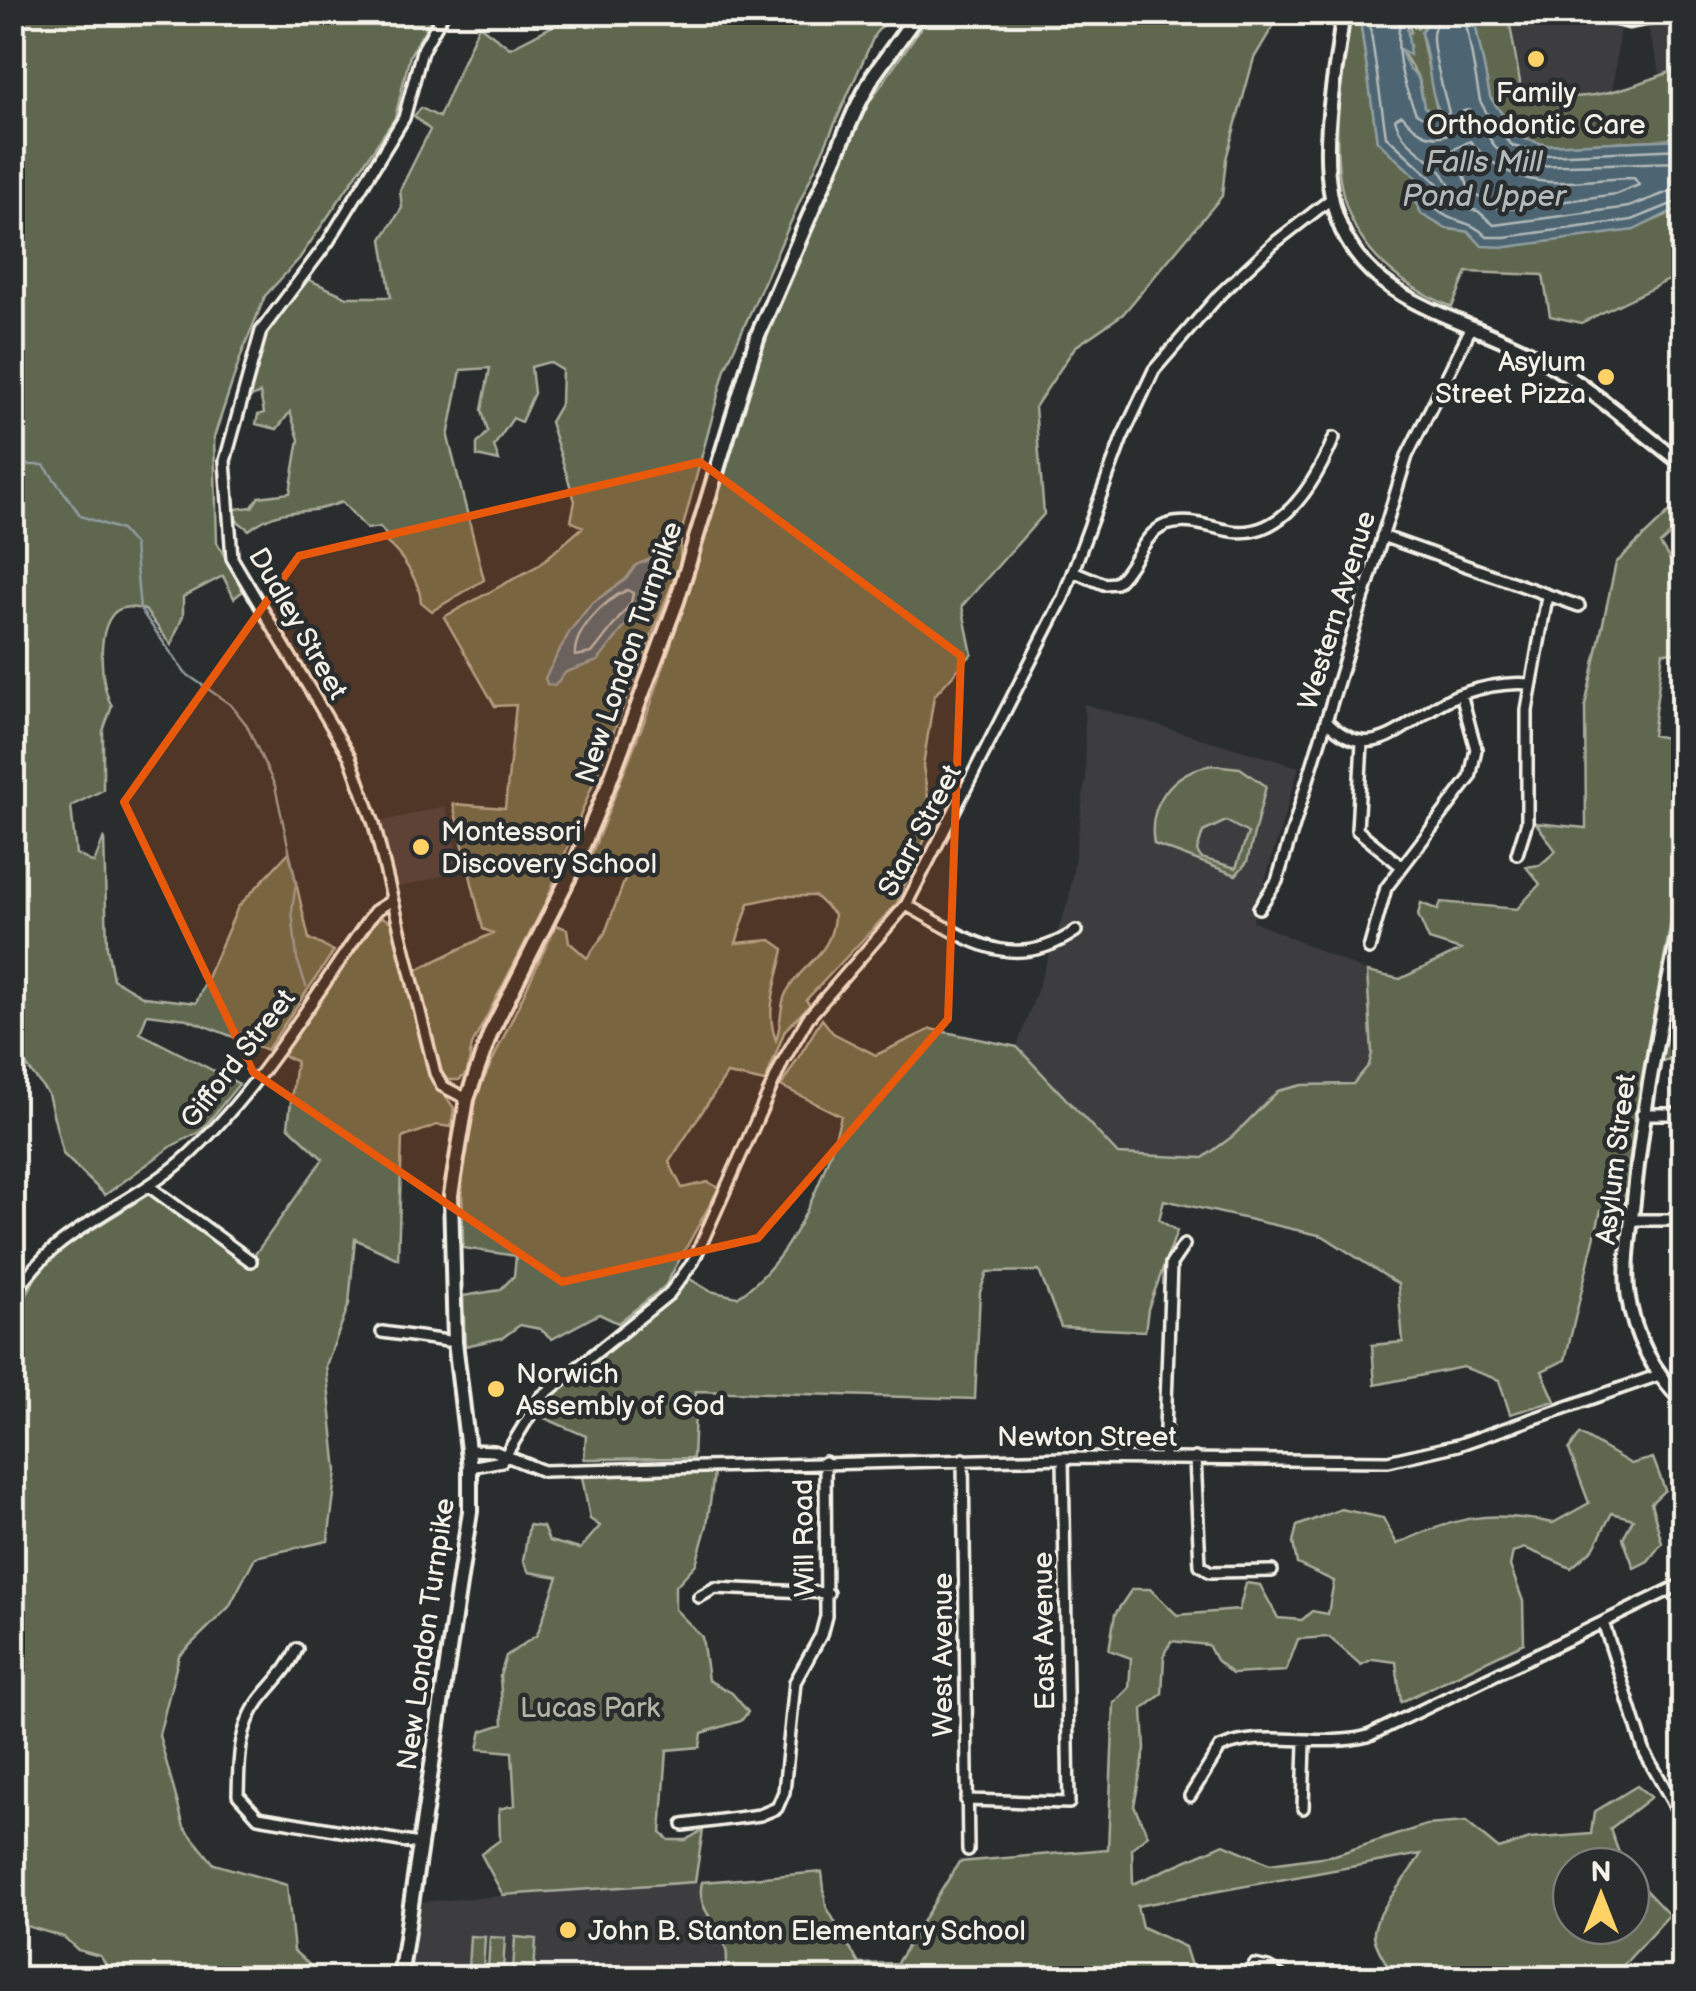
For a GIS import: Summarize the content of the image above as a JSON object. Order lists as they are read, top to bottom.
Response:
{
  "streets": {
    "main road": ["New London Turnpike"],
    "street": [
      "Western Avenue",
      "Dudley Street",
      "Starr Street",
      "Gifford Street",
      "Asylum Street",
      "Newton Street",
      "Will Road",
      "East Avenue",
      "West Avenue"
    ]
  },
  "crossings": [
    ["Dudley Street", "New London Turnpike"],
    ["Dudley Street", "Gifford Street"],
    ["Starr Street", "Newton Street"],
    ["Asylum Street", "Newton Street"],
    ["Newton Street", "Will Road"],
    ["Newton Street", "East Avenue"],
    ["Newton Street", "West Avenue"],
    ["East Avenue", "West Avenue"]
  ],
  "water": ["Falls Mill Pond Upper"],
  "parks": ["Lucas Park"],
  "places": [
    "Family Orthodontic Care",
    "Asylum Street Pizza",
    "Montessori Discovery School",
    "Norwich Assembly of God",
    "John B. Stanton Elementary School"
  ],
  "north": "top"
}
